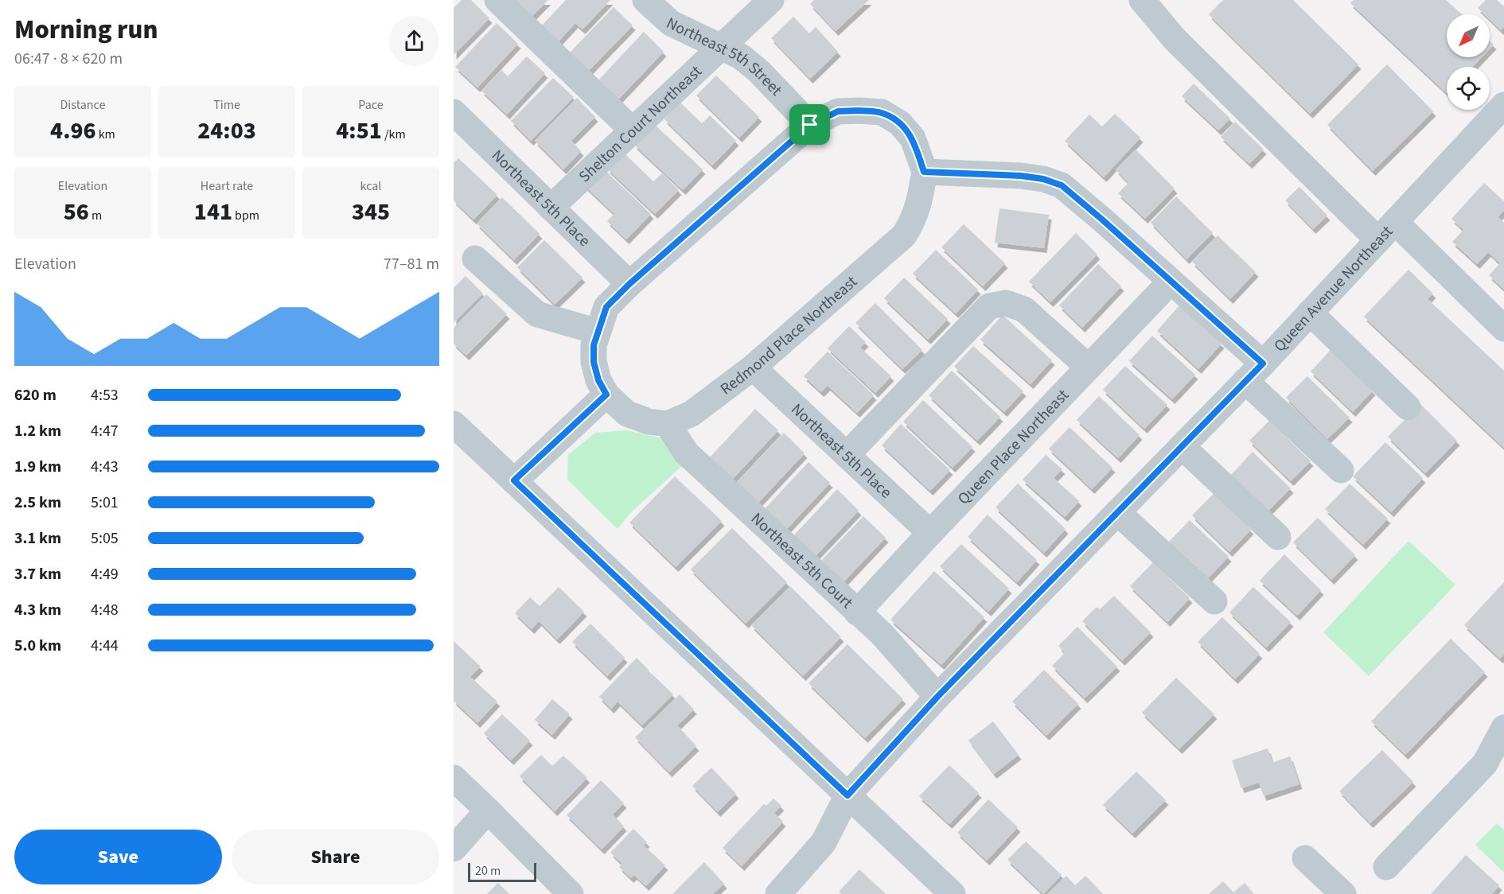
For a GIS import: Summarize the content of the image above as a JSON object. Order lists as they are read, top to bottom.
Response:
{
  "streets": {
    "street": [
      "Northeast 5th Street",
      "Shelton Court Northeast",
      "Northeast 5th Place",
      "Queen Avenue Northeast",
      "Redmond Place Northeast",
      "Queen Place Northeast",
      "Northeast 5th Court"
    ]
  },
  "crossings": [
    ["Northeast 5th Street", "Shelton Court Northeast"],
    ["Shelton Court Northeast", "Northeast 5th Place"],
    ["Northeast 5th Place", "Redmond Place Northeast"],
    ["Northeast 5th Place", "Queen Place Northeast"],
    ["Queen Avenue Northeast", "Northeast 5th Court"],
    ["Redmond Place Northeast", "Northeast 5th Court"],
    ["Queen Place Northeast", "Northeast 5th Court"]
  ],
  "scale_bar": "20 m",
  "north": "bottom left",
  "page": {
    "heading": ["Morning run", "06:47 · 8 × 620 m"],
    "stats": [
      ["Distance", "4.96 km"],
      ["Time", "24:03"],
      ["Pace", "4:51 /km"],
      ["Elevation", "56 m"],
      ["Heart rate", "141 bpm"],
      ["kcal", "345"]
    ],
    "chart": ["Elevation", "77–81 m"],
    "list": [
      {
        "name": "620 m",
        "note": "4:53"
      },
      {
        "name": "1.2 km",
        "note": "4:47"
      },
      {
        "name": "1.9 km",
        "note": "4:43"
      },
      {
        "name": "2.5 km",
        "note": "5:01"
      },
      {
        "name": "3.1 km",
        "note": "5:05"
      },
      {
        "name": "3.7 km",
        "note": "4:49"
      },
      {
        "name": "4.3 km",
        "note": "4:48"
      },
      {
        "name": "5.0 km",
        "note": "4:44"
      }
    ],
    "buttons": ["Save", "Share"],
    "scale": "20 m"
  }
}
